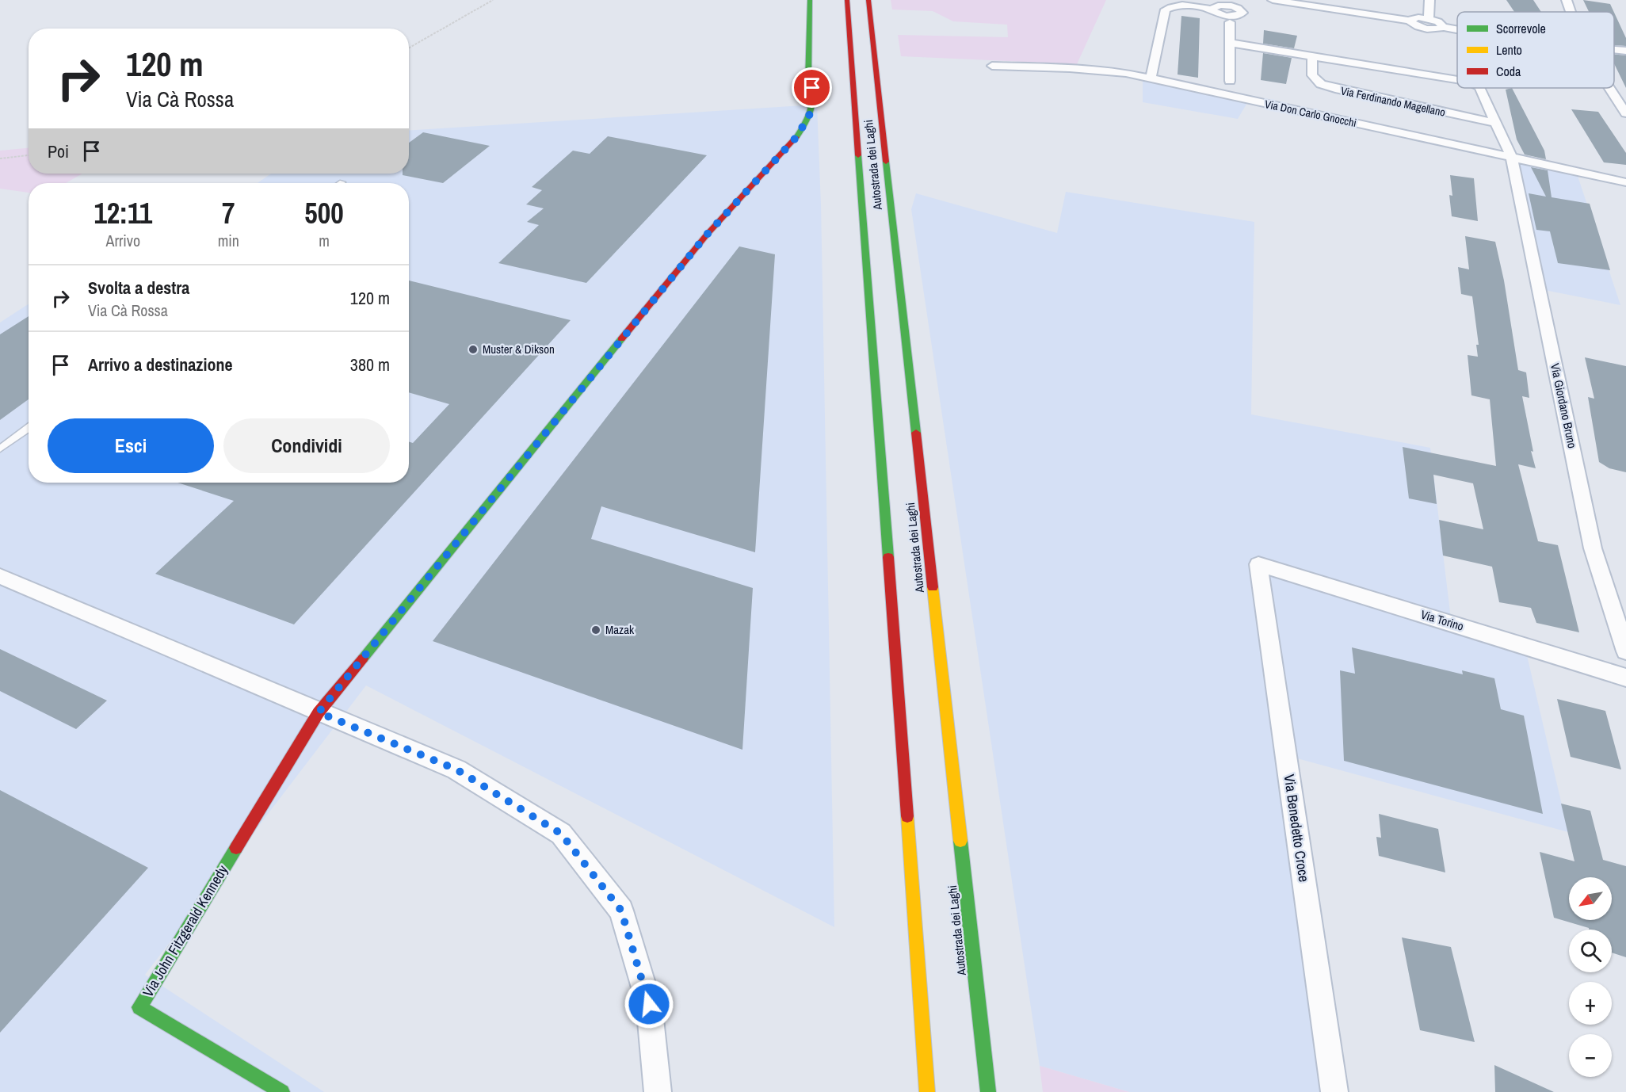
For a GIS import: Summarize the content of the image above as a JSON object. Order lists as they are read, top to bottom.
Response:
{
  "streets": {
    "main road": ["Autostrada dei Laghi", "Via John Fitzgerald Kennedy"],
    "street": [
      "Via Ferdinando Magellano",
      "Via Don Carlo Gnocchi",
      "Via Giordano Bruno",
      "Via Torino",
      "Via Benedetto Croce"
    ]
  },
  "crossings": [
    ["Via Don Carlo Gnocchi", "Via Giordano Bruno"],
    ["Via Torino", "Via Benedetto Croce"]
  ],
  "places": ["Muster & Dikson", "Mazak"],
  "legend": ["Scorrevole", "Lento", "Coda"],
  "north": "bottom left",
  "page": {
    "turn": ["120 m", "Via Cà Rossa"],
    "then": "Poi",
    "eta": [
      "12:11",
      "Arrivo",
      "7",
      "min",
      "500",
      "m"
    ],
    "list": [
      {
        "name": "Svolta a destra",
        "note": "Via Cà Rossa",
        "value": "120 m"
      },
      {
        "name": "Arrivo a destinazione",
        "value": "380 m"
      }
    ],
    "buttons": ["Esci", "Condividi"],
    "map_buttons": ["+", "−"]
  }
}
